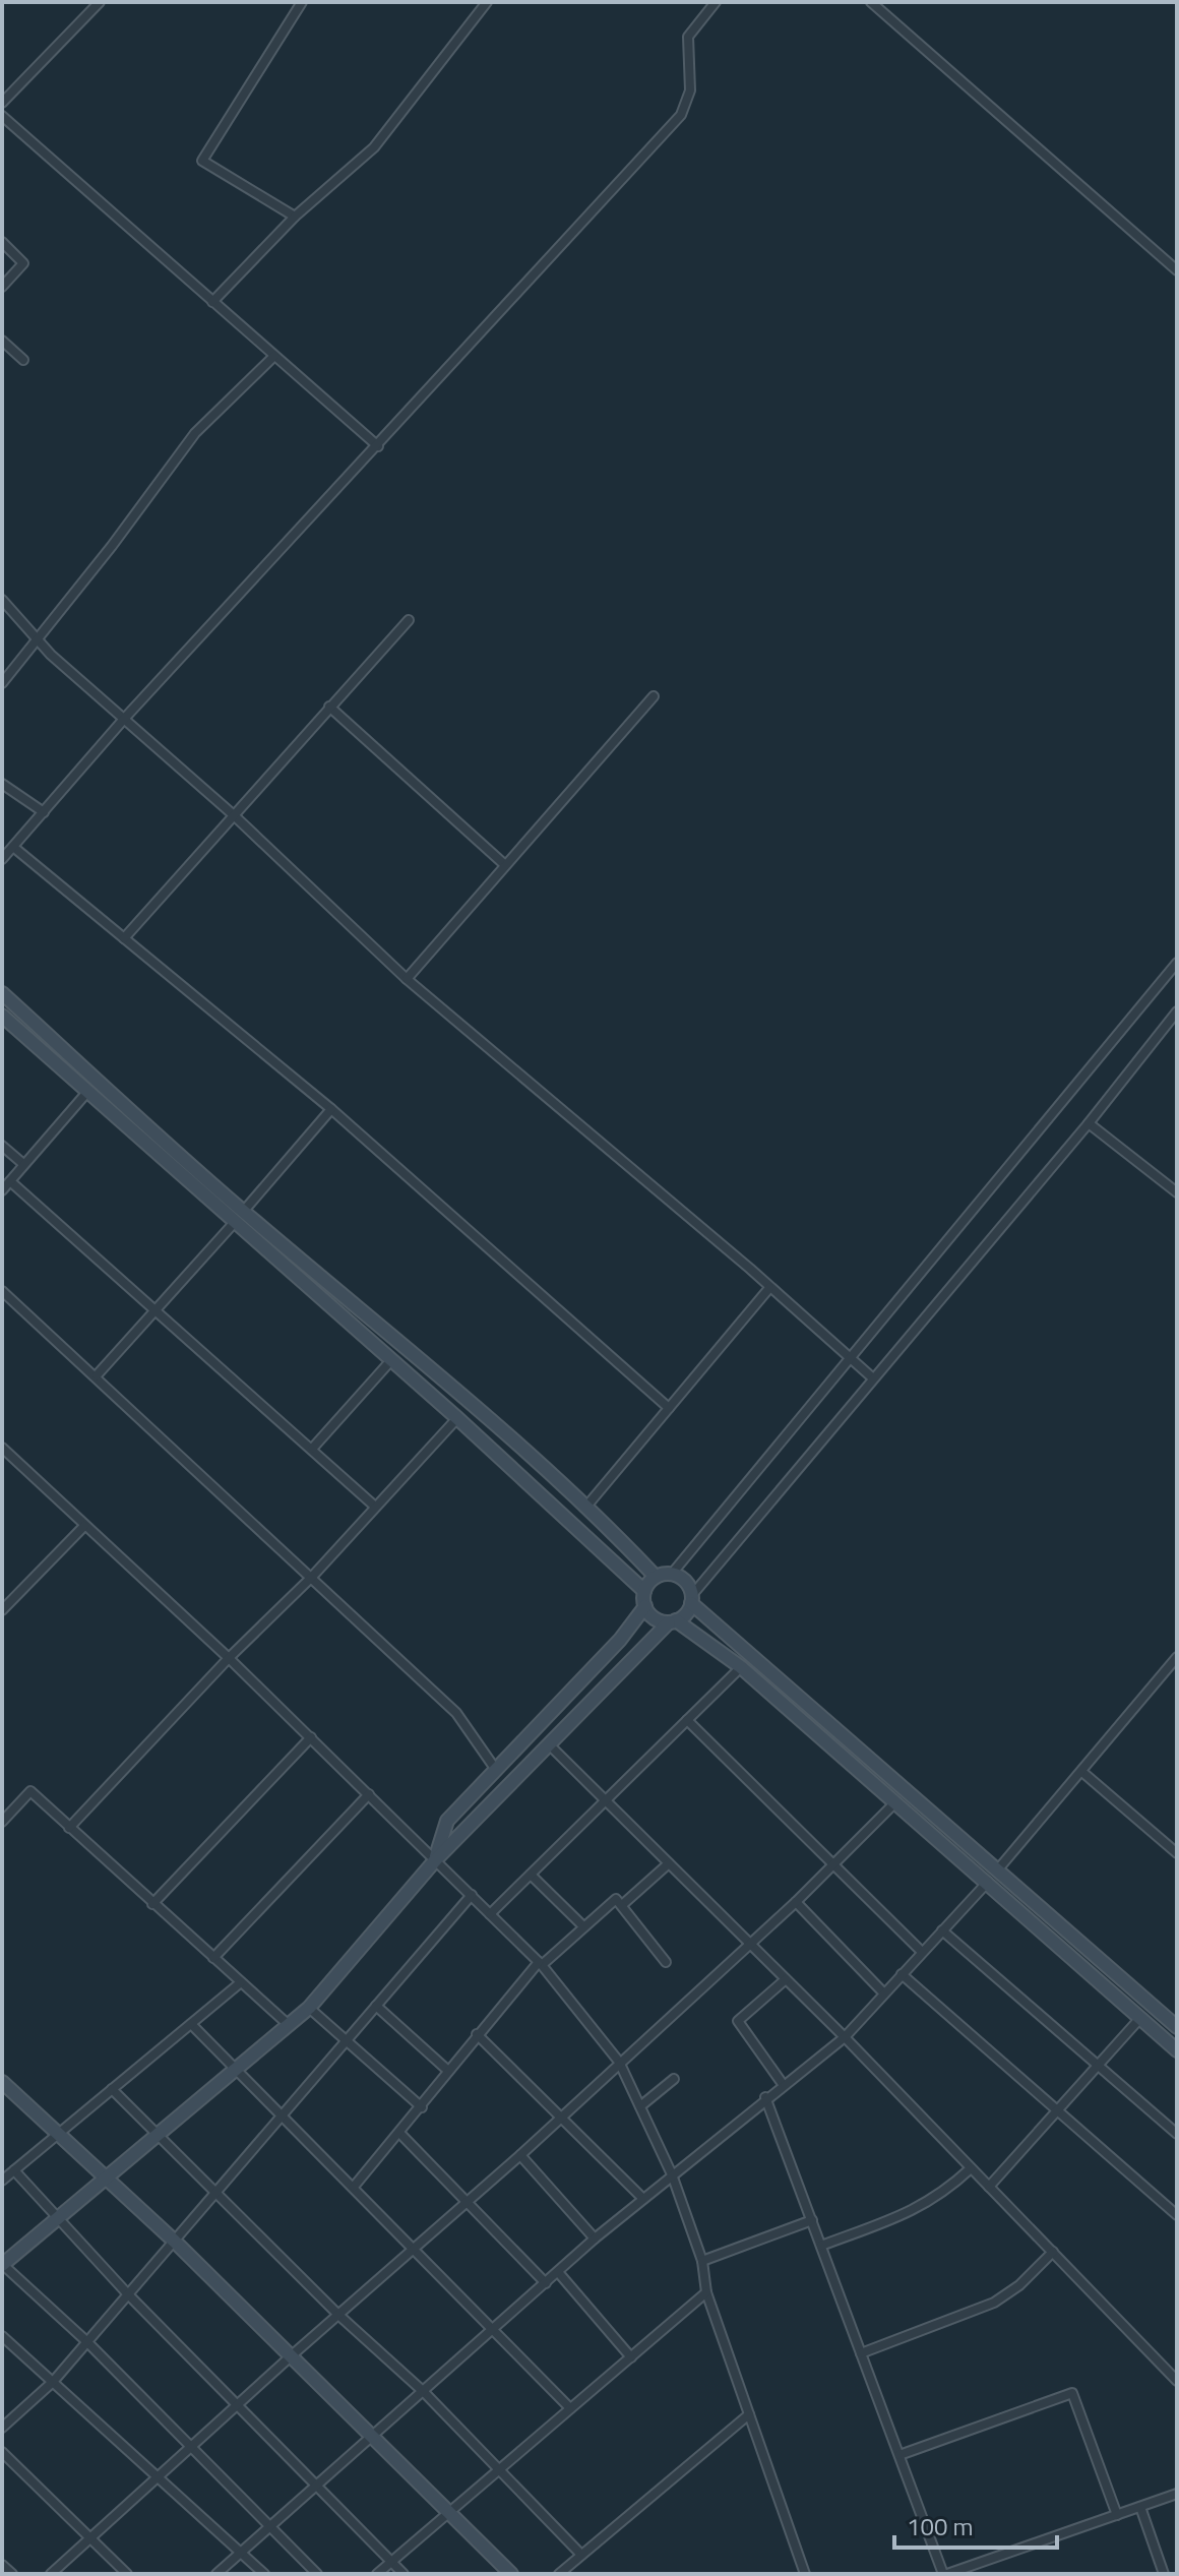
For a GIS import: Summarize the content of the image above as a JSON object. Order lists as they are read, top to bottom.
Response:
{
  "scale_bar": "100 m"
}
